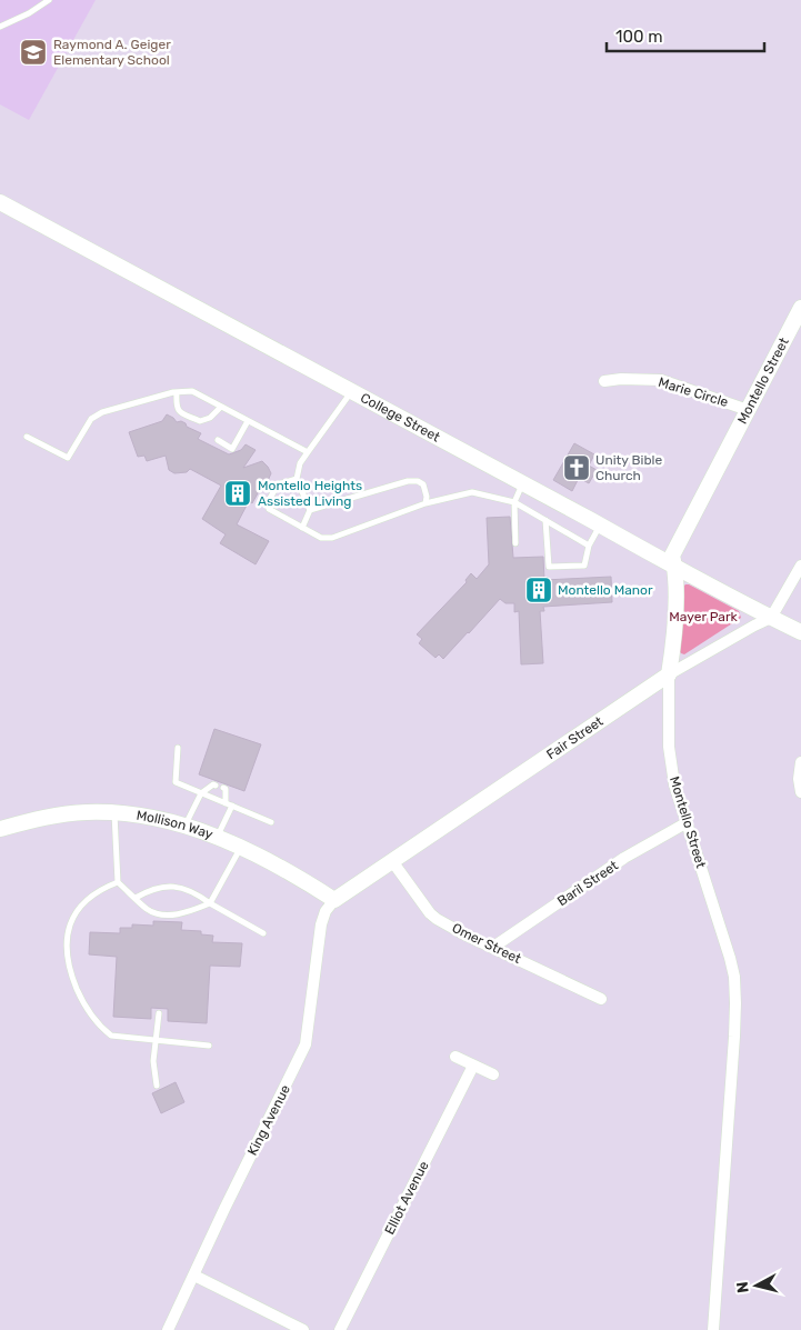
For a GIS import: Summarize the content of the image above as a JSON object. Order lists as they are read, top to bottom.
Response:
{
  "streets": {
    "main road": [
      "Montello Street",
      "College Street",
      "Fair Street",
      "Mollison Way"
    ],
    "street": [
      "Marie Circle",
      "Baril Street",
      "Omer Street",
      "King Avenue",
      "Elliot Avenue"
    ]
  },
  "crossings": [
    ["Montello Street", "Marie Circle"],
    ["Montello Street", "College Street"],
    ["Montello Street", "Fair Street"],
    ["Montello Street", "Baril Street"],
    ["College Street", "Fair Street"],
    ["Fair Street", "Mollison Way"],
    ["Fair Street", "Omer Street"],
    ["Fair Street", "King Avenue"],
    ["Mollison Way", "King Avenue"],
    ["Baril Street", "Omer Street"]
  ],
  "parks": ["Mayer Park"],
  "places": {
    "school or university": ["Raymond A. Geiger Elementary School"],
    "church": ["Unity Bible Church"],
    "building": ["Montello Heights Assisted Living", "Montello Manor"]
  },
  "scale_bar": "100 m",
  "north": "left"
}
